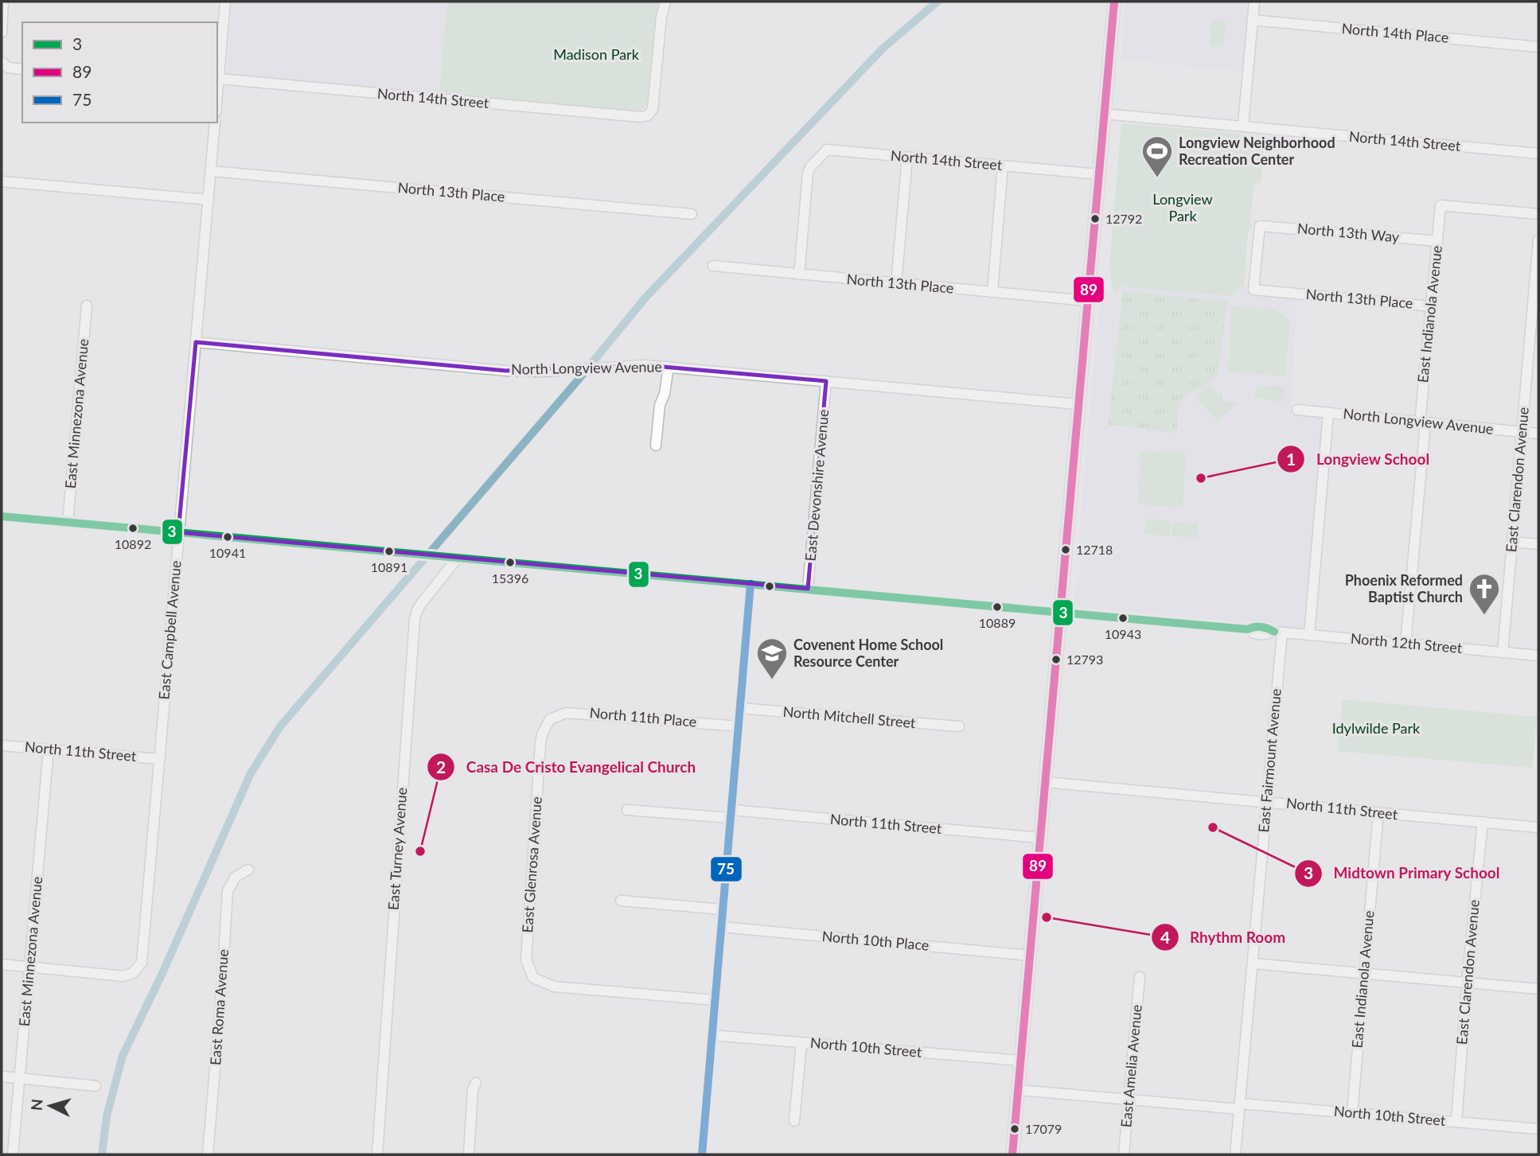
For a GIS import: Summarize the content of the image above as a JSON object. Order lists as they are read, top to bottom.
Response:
{
  "streets": {
    "street": [
      "North 14th Place",
      "North 14th Street",
      "North 13th Place",
      "North 13th Way",
      "East Indianola Avenue",
      "North Longview Avenue",
      "East Minnezona Avenue",
      "East Clarendon Avenue",
      "East Devonshire Avenue",
      "East Campbell Avenue",
      "North 12th Street",
      "North 11th Place",
      "North Mitchell Street",
      "North 11th Street",
      "East Fairmount Avenue",
      "East Turney Avenue",
      "East Glenrosa Avenue",
      "North 10th Place",
      "East Roma Avenue",
      "North 10th Street",
      "East Amelia Avenue"
    ]
  },
  "crossings": [
    ["North 14th Street", "North 13th Place"],
    ["North 13th Place", "North 13th Way"],
    ["North 13th Place", "East Indianola Avenue"],
    ["North 13th Place", "East Campbell Avenue"],
    ["North 13th Way", "East Indianola Avenue"],
    ["East Indianola Avenue", "North Longview Avenue"],
    ["East Indianola Avenue", "North 12th Street"],
    ["East Indianola Avenue", "North 11th Street"],
    ["East Indianola Avenue", "North 10th Street"],
    ["North Longview Avenue", "East Clarendon Avenue"],
    ["North Longview Avenue", "East Devonshire Avenue"],
    ["North Longview Avenue", "East Campbell Avenue"],
    ["East Minnezona Avenue", "East Campbell Avenue"],
    ["East Minnezona Avenue", "North 12th Street"],
    ["East Minnezona Avenue", "North 11th Street"],
    ["East Clarendon Avenue", "North 12th Street"],
    ["East Clarendon Avenue", "North 11th Street"],
    ["East Clarendon Avenue", "North 10th Street"],
    ["East Devonshire Avenue", "North 12th Street"],
    ["East Campbell Avenue", "North 12th Street"],
    ["East Campbell Avenue", "North 11th Street"],
    ["North 12th Street", "East Fairmount Avenue"],
    ["North 12th Street", "East Turney Avenue"],
    ["North 11th Place", "East Glenrosa Avenue"],
    ["North 11th Street", "East Fairmount Avenue"],
    ["East Fairmount Avenue", "North 10th Street"],
    ["North 10th Street", "East Amelia Avenue"]
  ],
  "parks": ["Madison Park", "Longview Park", "Idylwilde Park"],
  "places": {
    "sports": ["Longview Neighborhood Recreation Center"],
    "other": [
      "12792",
      "Longview School",
      "10892",
      "10941",
      "12718",
      "10891",
      "15396",
      "10889",
      "10943",
      "12793",
      "Midtown Primary School",
      "Casa De Cristo Evangelical Church",
      "Rhythm Room",
      "17079"
    ],
    "church": ["Phoenix Reformed Baptist Church"],
    "school or university": ["Covenent Home School Resource Center"]
  },
  "lines": ["transit line 89", "transit line 3", "transit line 75"],
  "legend": ["3", "89", "75"],
  "north": "left"
}
